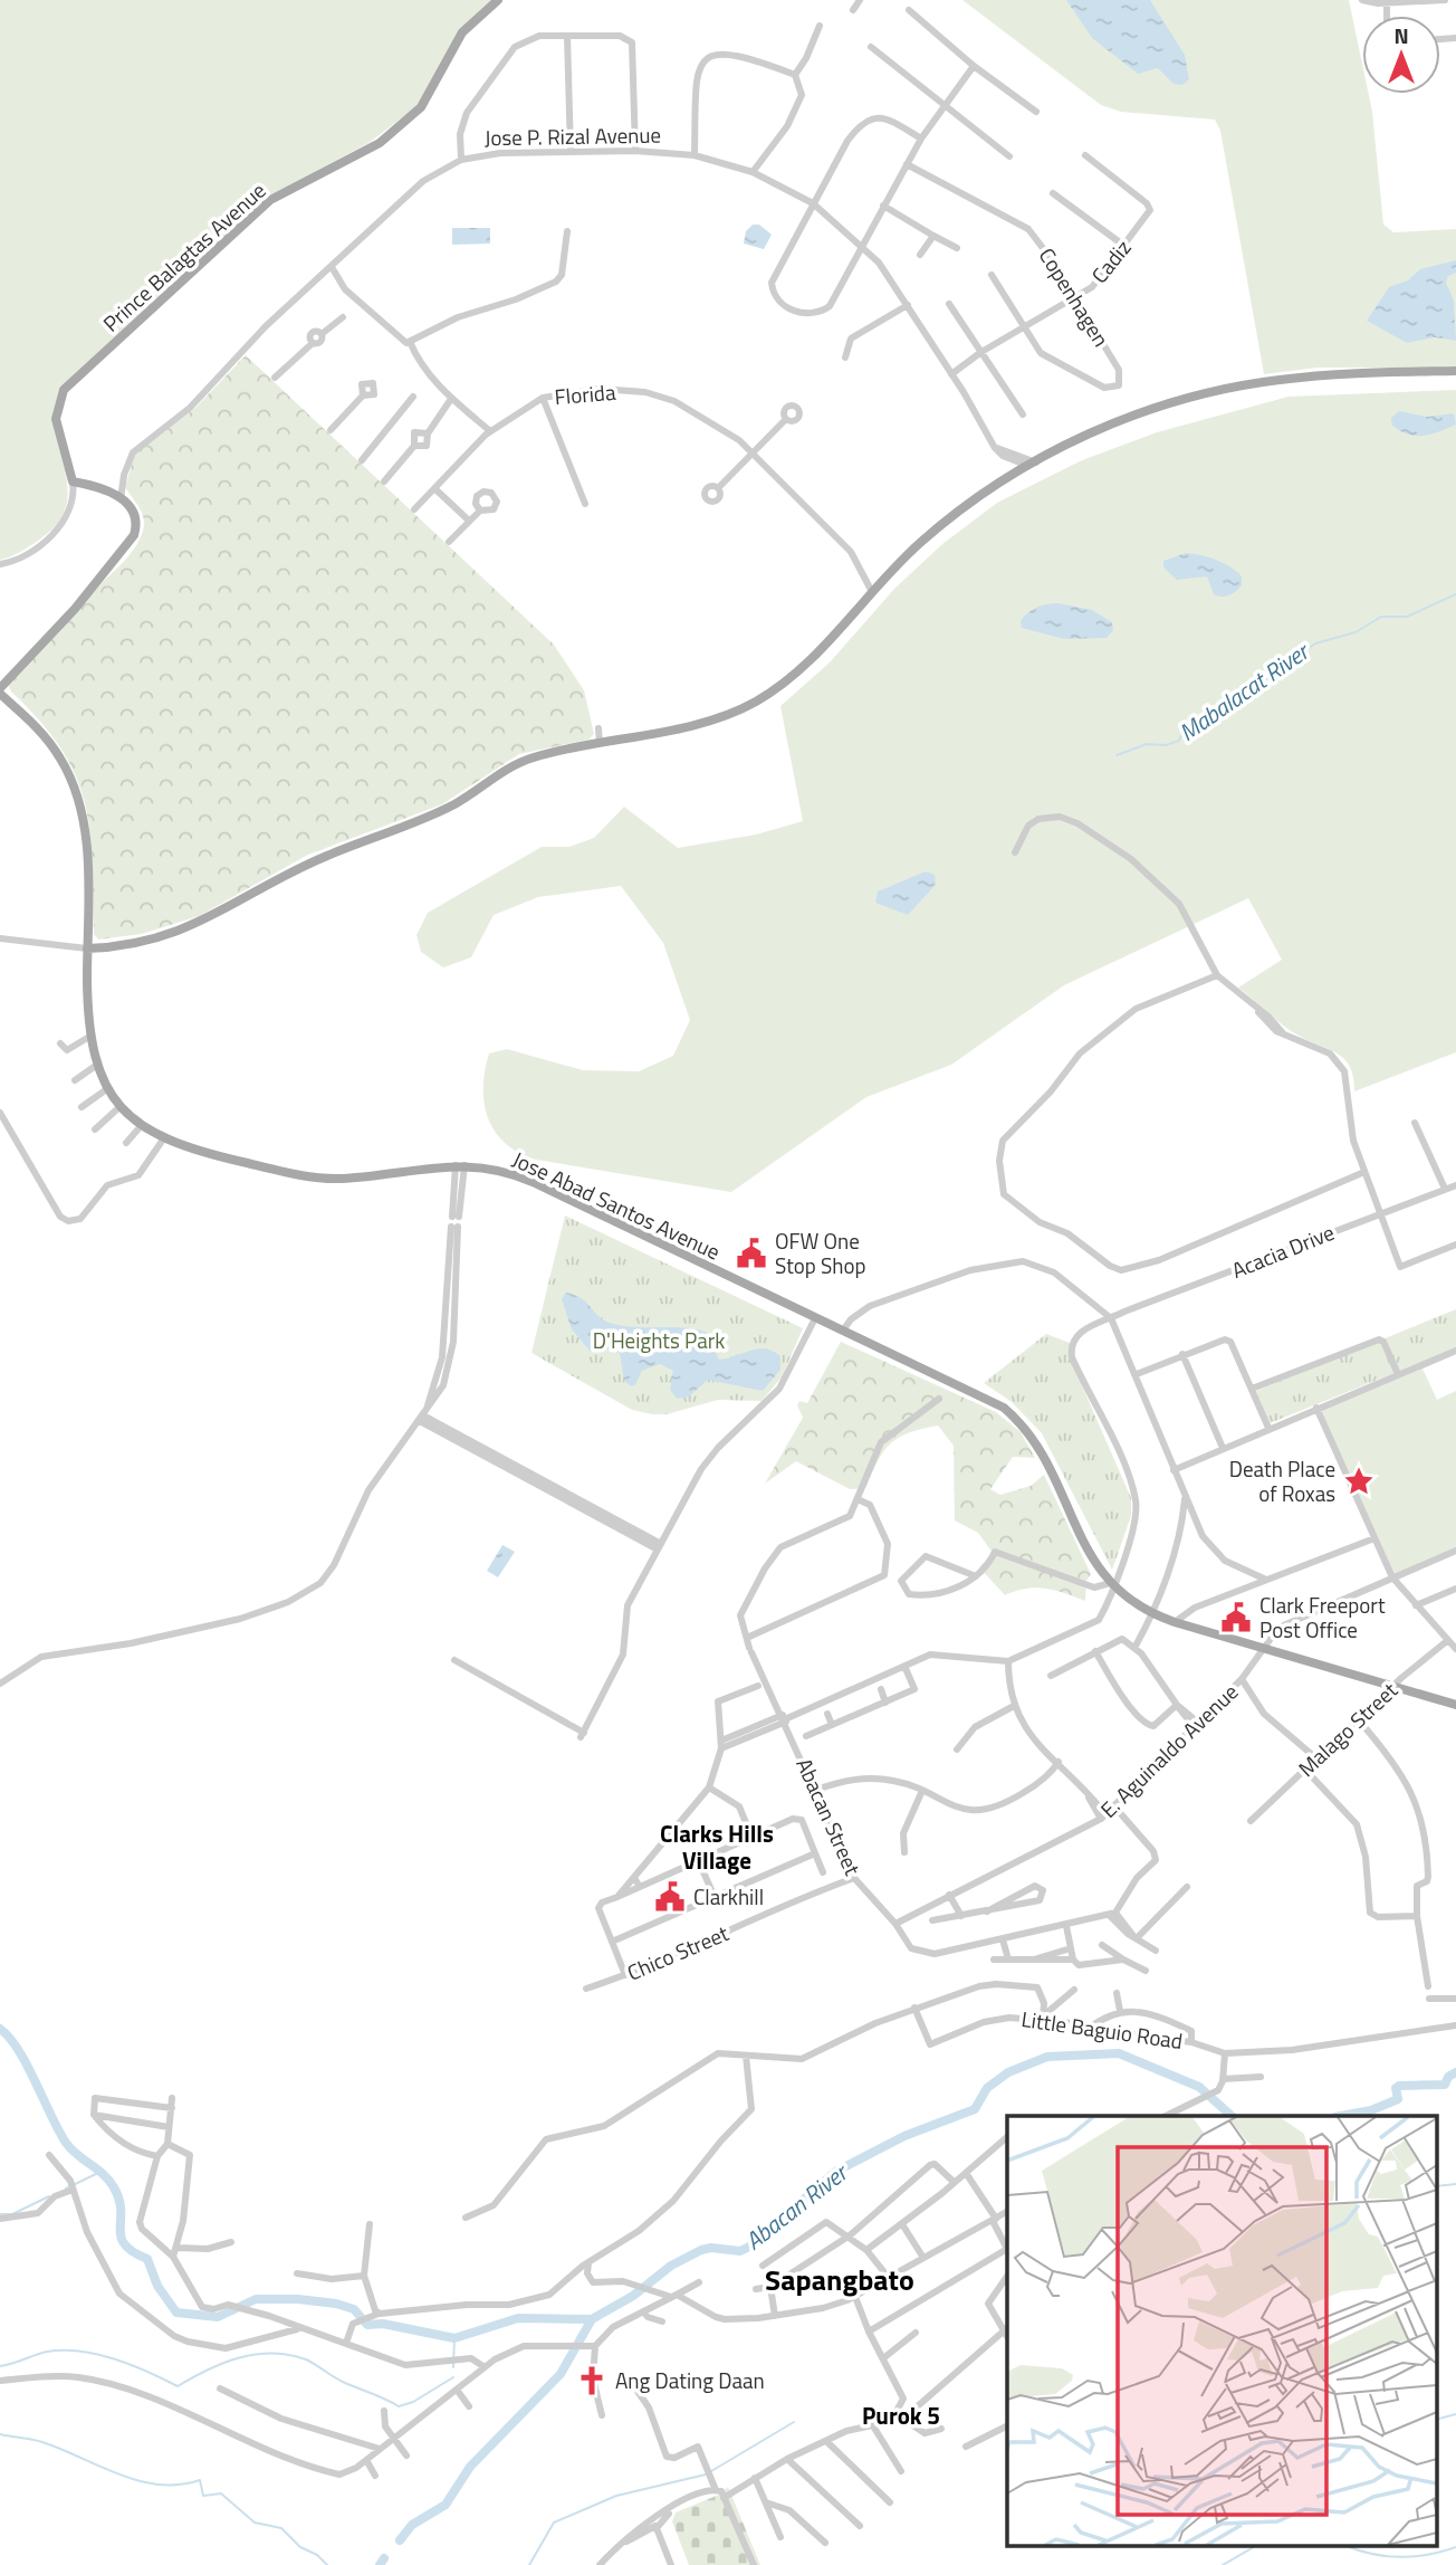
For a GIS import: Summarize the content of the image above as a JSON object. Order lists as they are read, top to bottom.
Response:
{
  "streets": {
    "main road": ["Prince Balagtas Avenue", "Jose Abad Santos Avenue"],
    "street": [
      "Jose P. Rizal Avenue",
      "Cadiz",
      "Copenhagen",
      "Florida",
      "Acacia Drive",
      "Malago Street",
      "E. Aguinaldo Avenue",
      "Abacan Street",
      "Chico Street",
      "Little Baguio Road"
    ]
  },
  "crossings": [
    ["Jose P. Rizal Avenue", "Cadiz"],
    ["Cadiz", "Copenhagen"],
    ["Jose Abad Santos Avenue", "Acacia Drive"],
    ["Jose Abad Santos Avenue", "Malago Street"],
    ["Jose Abad Santos Avenue", "E. Aguinaldo Avenue"],
    ["E. Aguinaldo Avenue", "Abacan Street"],
    ["Abacan Street", "Chico Street"]
  ],
  "districts": ["Clarks Hills Village", "Sapangbato", "Purok 5"],
  "water": ["Mabalacat River", "Abacan River"],
  "parks": ["D'Heights Park"],
  "places": {
    "public building": ["OFW One Stop Shop", "Clark Freeport Post Office", "Clarkhill"],
    "place": ["Death Place of Roxas"],
    "church": ["Ang Dating Daan"]
  },
  "north": "top"
}
